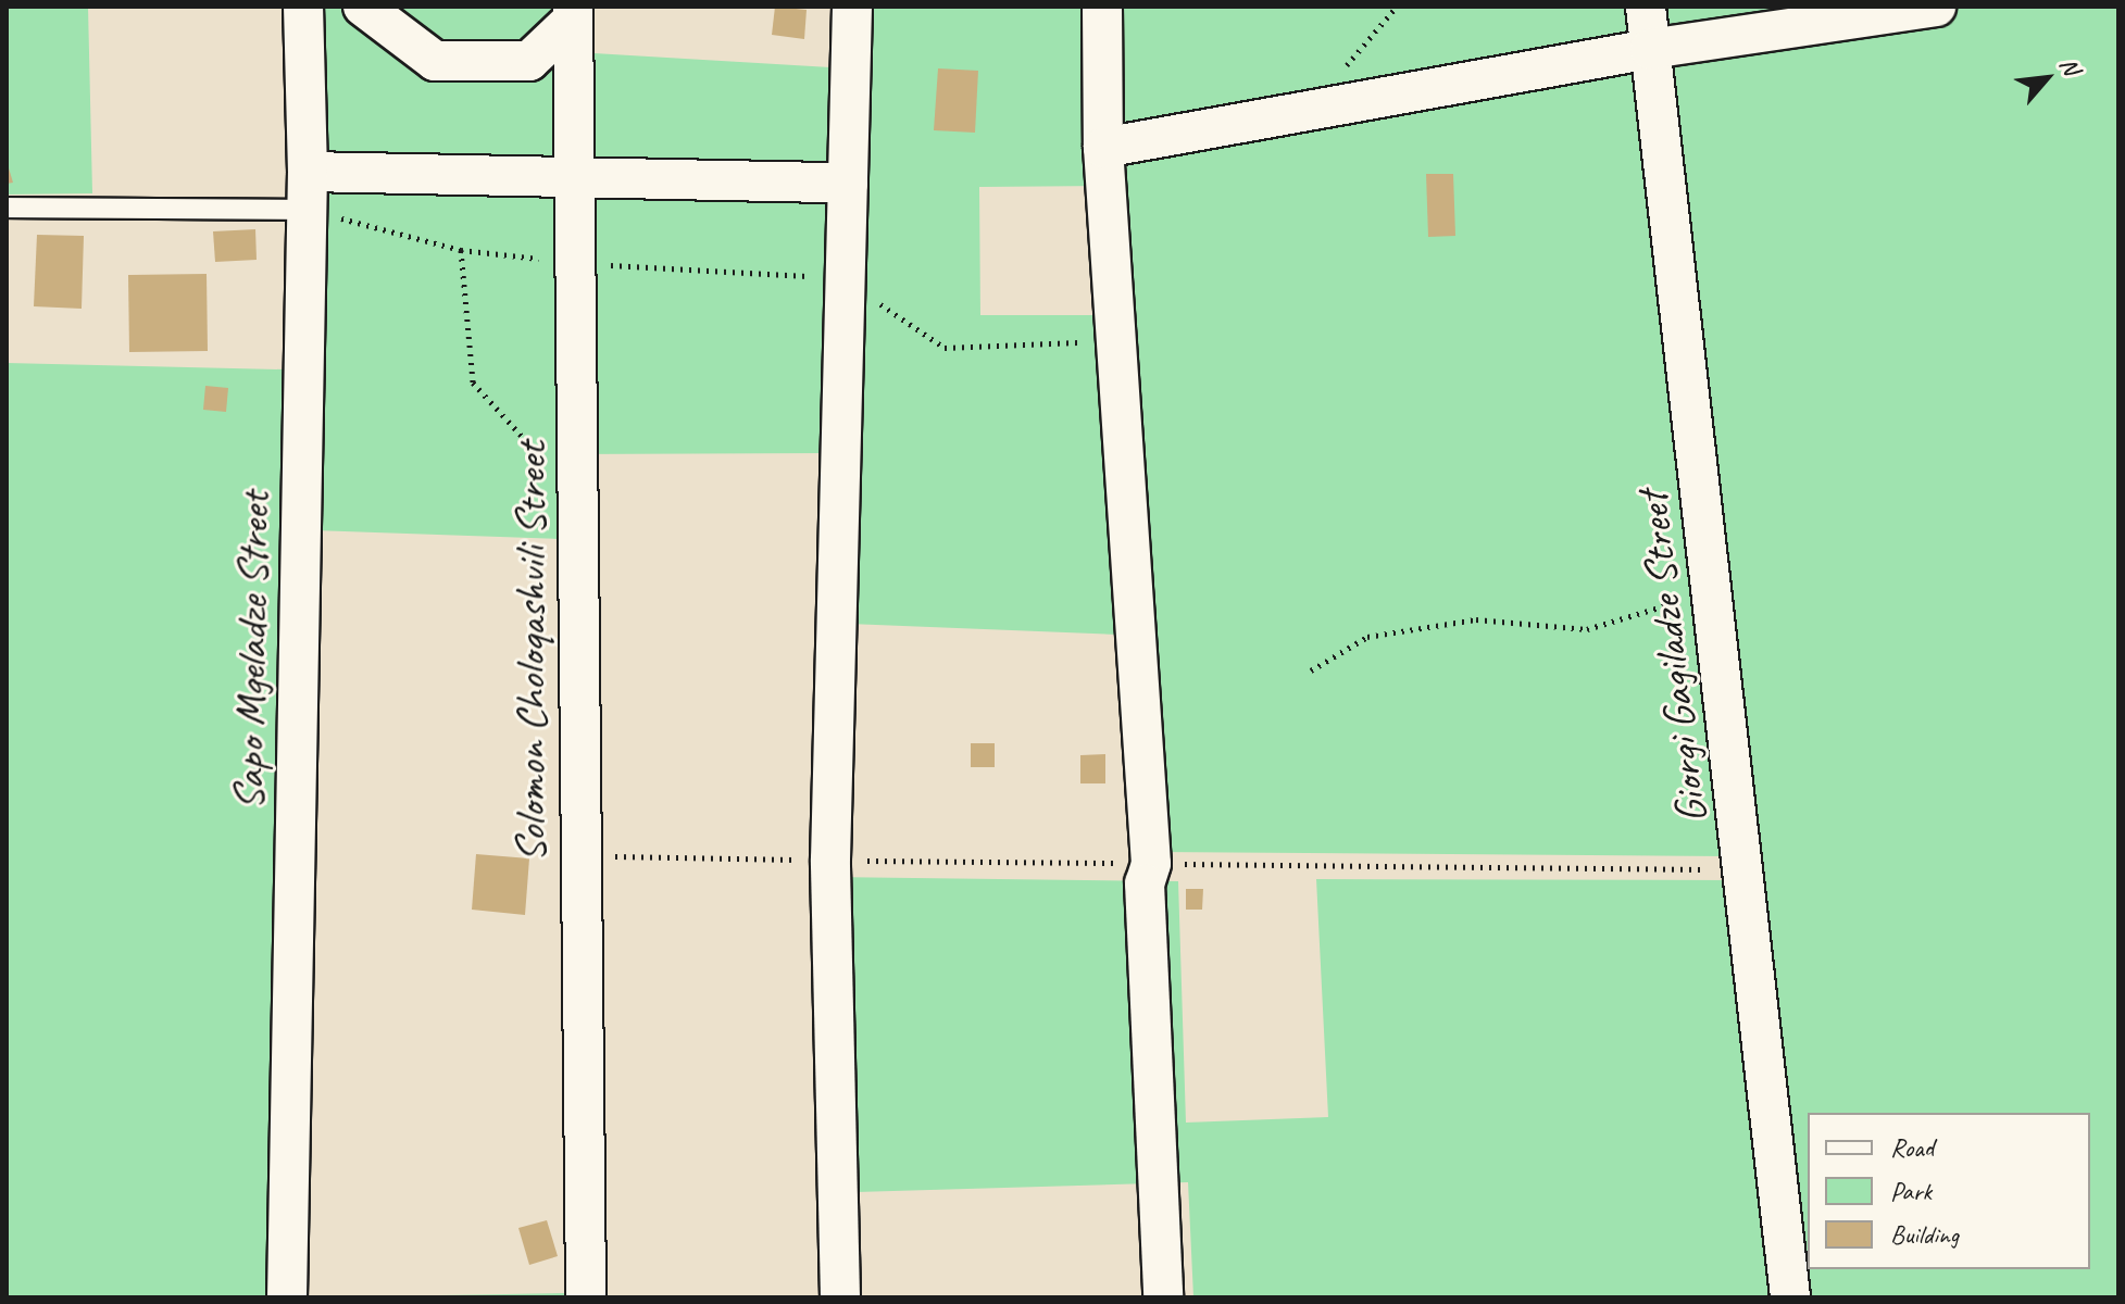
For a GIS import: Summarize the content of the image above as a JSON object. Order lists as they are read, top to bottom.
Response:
{
  "streets": {
    "street": ["Sapo Mgeladze Street", "Solomon Choloqashvili Street", "Giorgi Gagiladze Street"]
  },
  "legend": ["Road", "Park", "Building"],
  "north": "top right"
}
